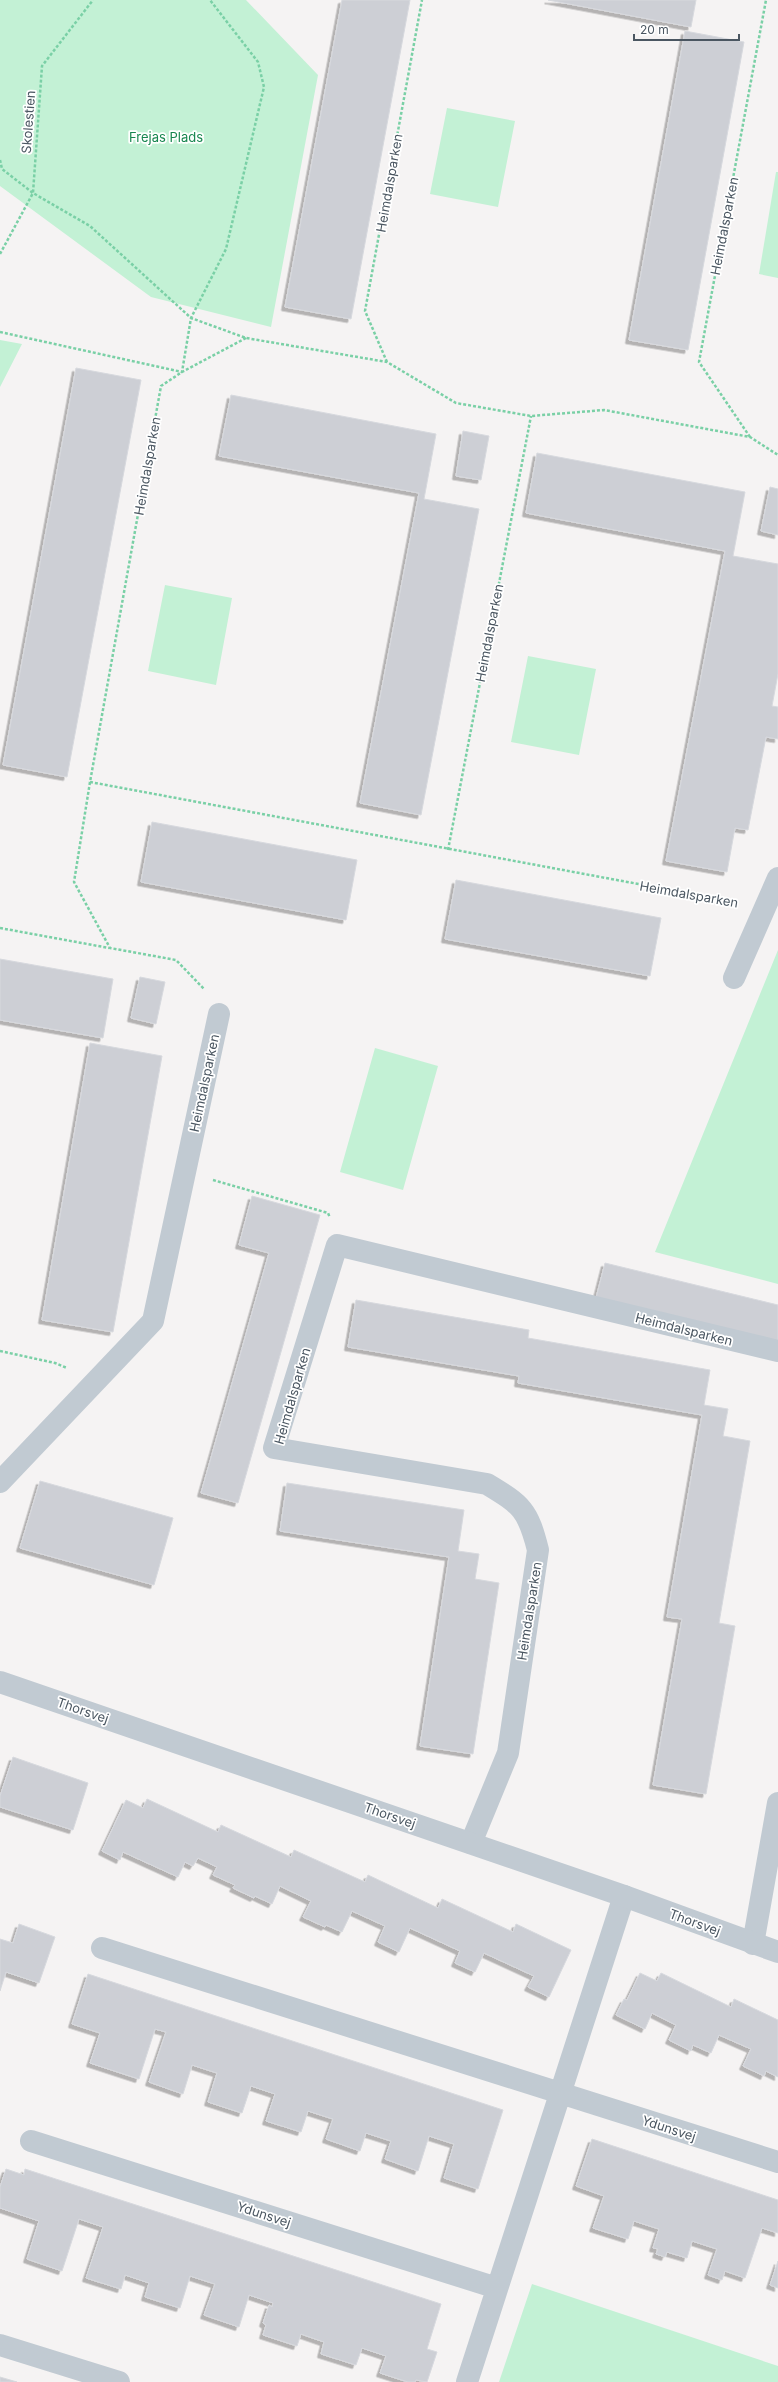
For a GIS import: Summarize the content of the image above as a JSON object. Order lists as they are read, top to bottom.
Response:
{
  "streets": {
    "street": ["Heimdalsparken", "Thorsvej", "Ydunsvej"],
    "path": ["Skolestien"]
  },
  "crossings": [
    ["Heimdalsparken", "Thorsvej"]
  ],
  "parks": ["Frejas Plads"],
  "scale_bar": "20 m"
}
